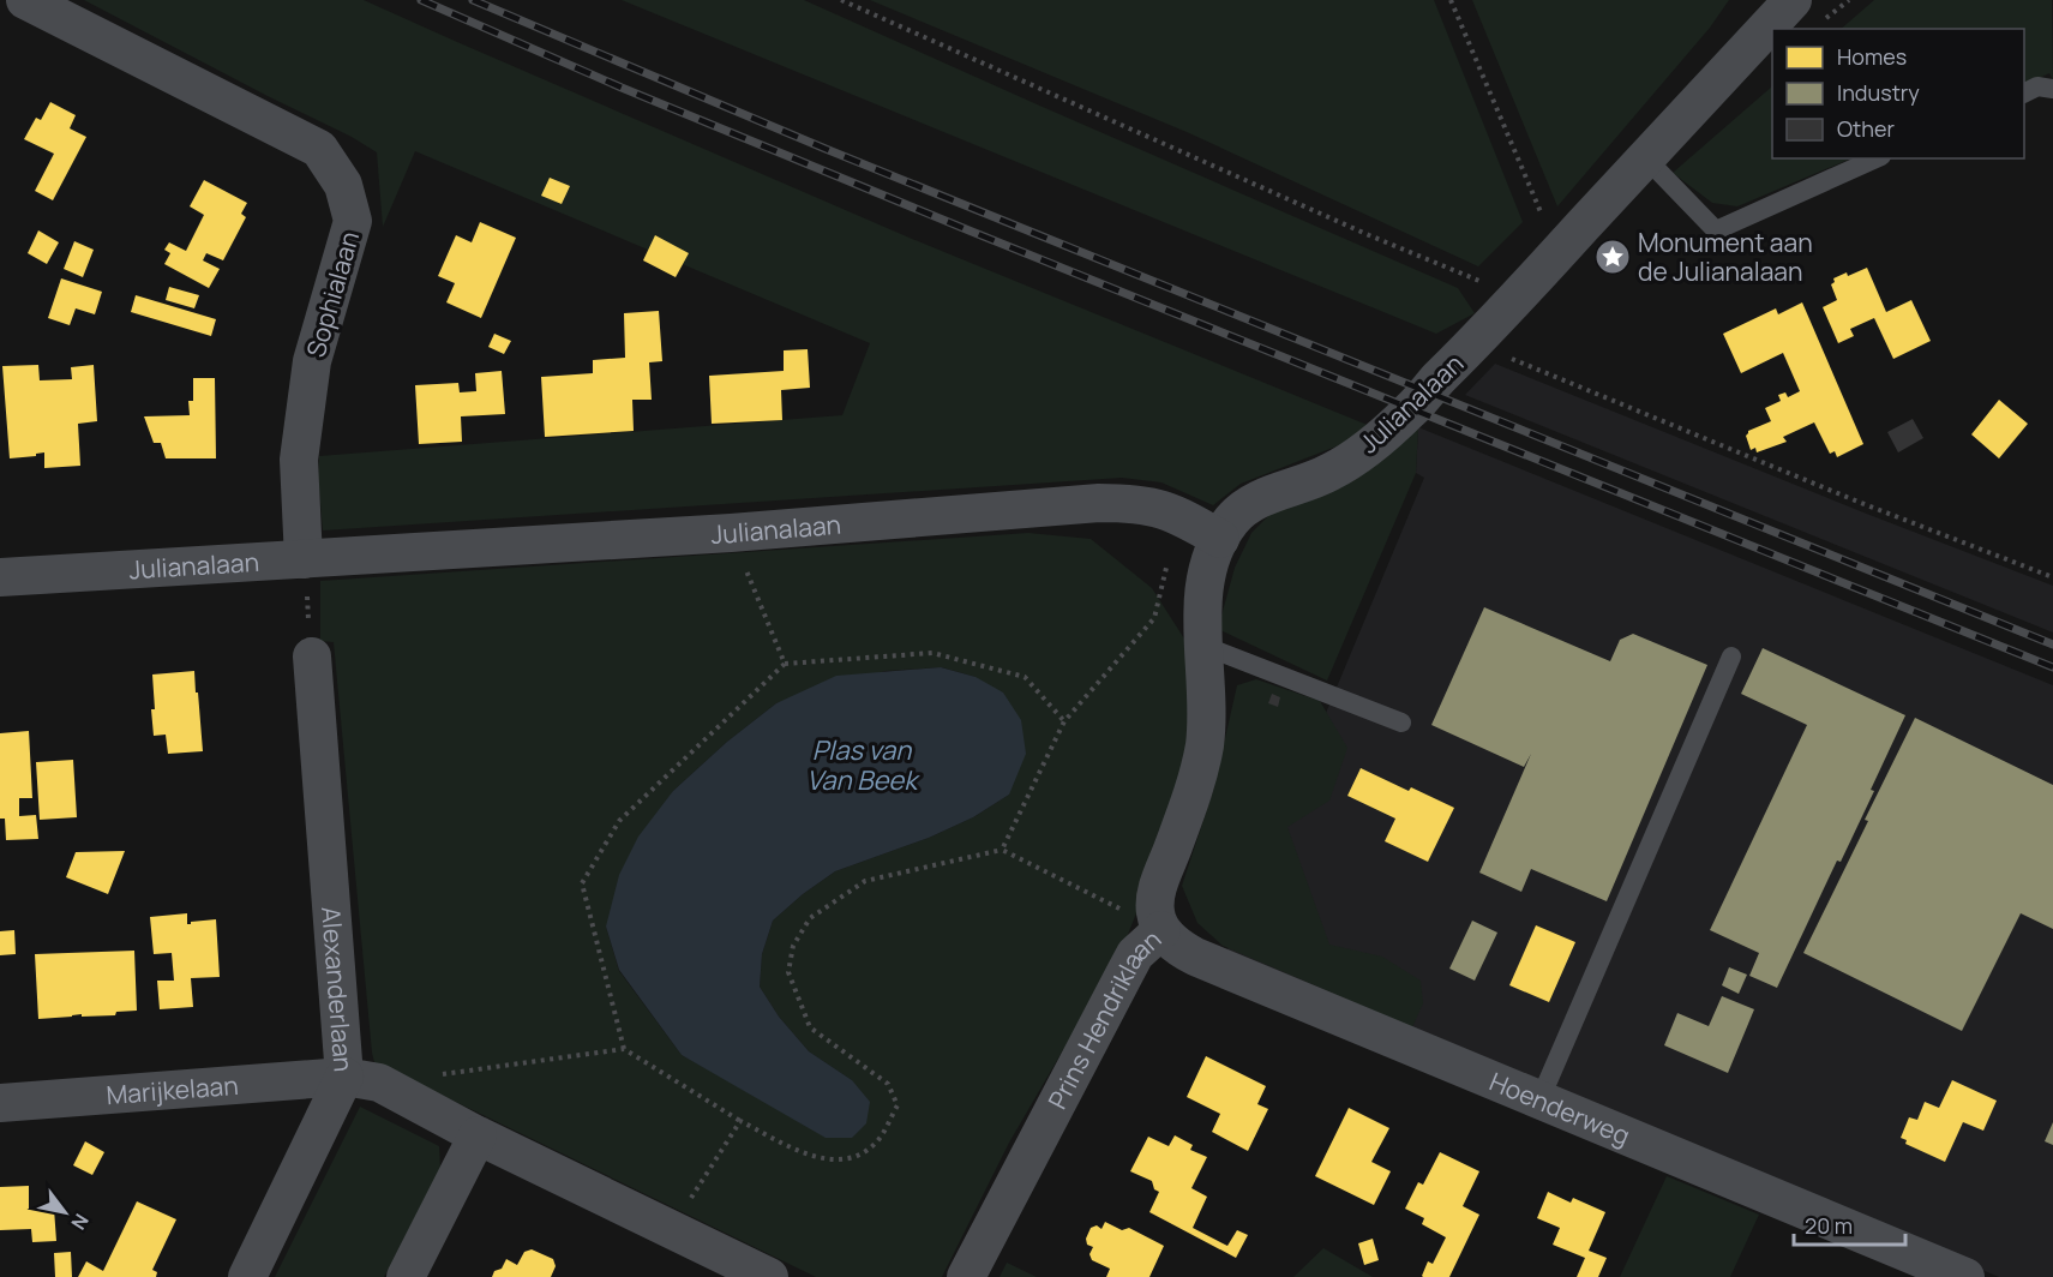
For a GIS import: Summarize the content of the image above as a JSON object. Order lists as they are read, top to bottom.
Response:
{
  "streets": {
    "street": [
      "Sophialaan",
      "Julianalaan",
      "Alexanderlaan",
      "Prins Hendriklaan",
      "Marijkelaan",
      "Hoenderweg"
    ]
  },
  "crossings": [
    ["Sophialaan", "Julianalaan"],
    ["Julianalaan", "Prins Hendriklaan"],
    ["Alexanderlaan", "Marijkelaan"],
    ["Prins Hendriklaan", "Hoenderweg"]
  ],
  "water": ["Plas van Van Beek"],
  "places": {
    "place": ["Monument aan de Julianalaan"]
  },
  "legend": ["Homes", "Industry", "Other"],
  "scale_bar": "20 m",
  "north": "bottom right"
}
